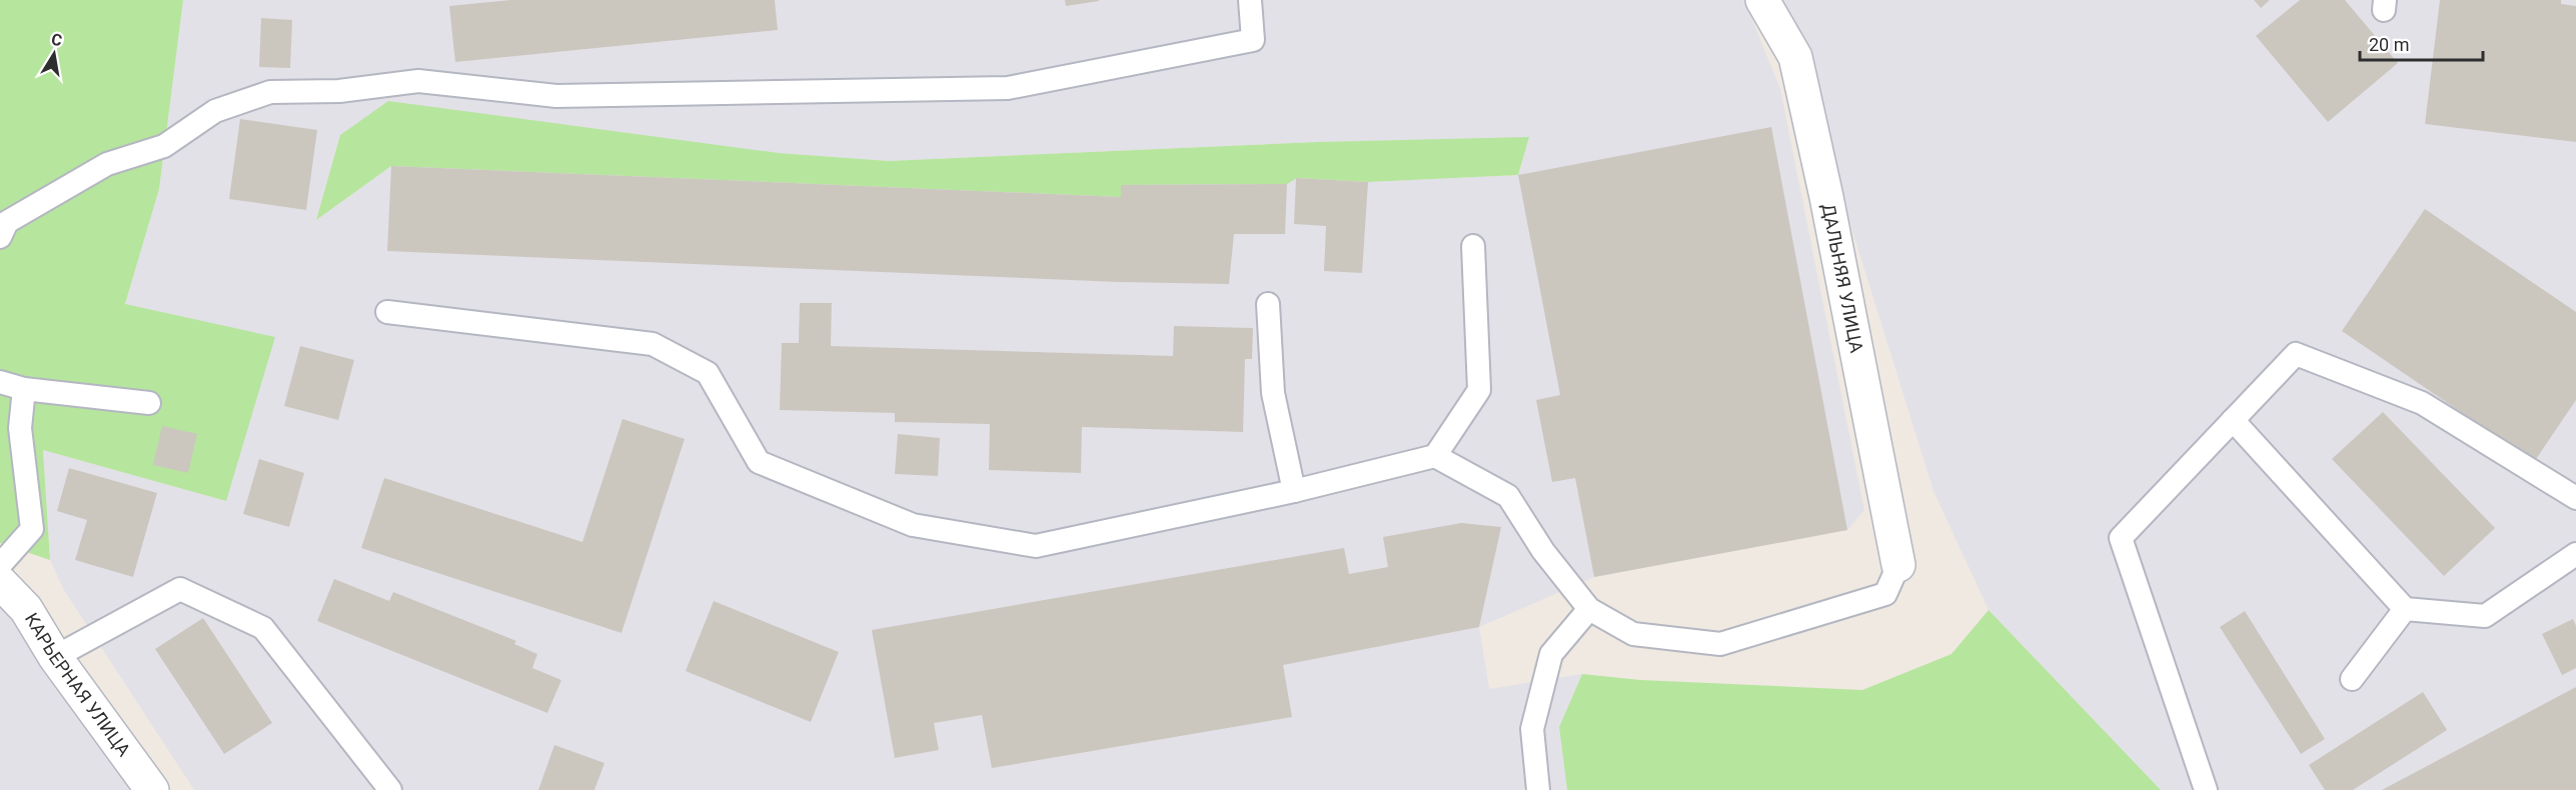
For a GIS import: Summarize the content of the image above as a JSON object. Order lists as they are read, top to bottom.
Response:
{
  "streets": {
    "street": ["ДАЛЬНЯЯ УЛИЦА", "КАРЬЕРНАЯ УЛИЦА"]
  },
  "scale_bar": "20 m",
  "north": "top"
}
